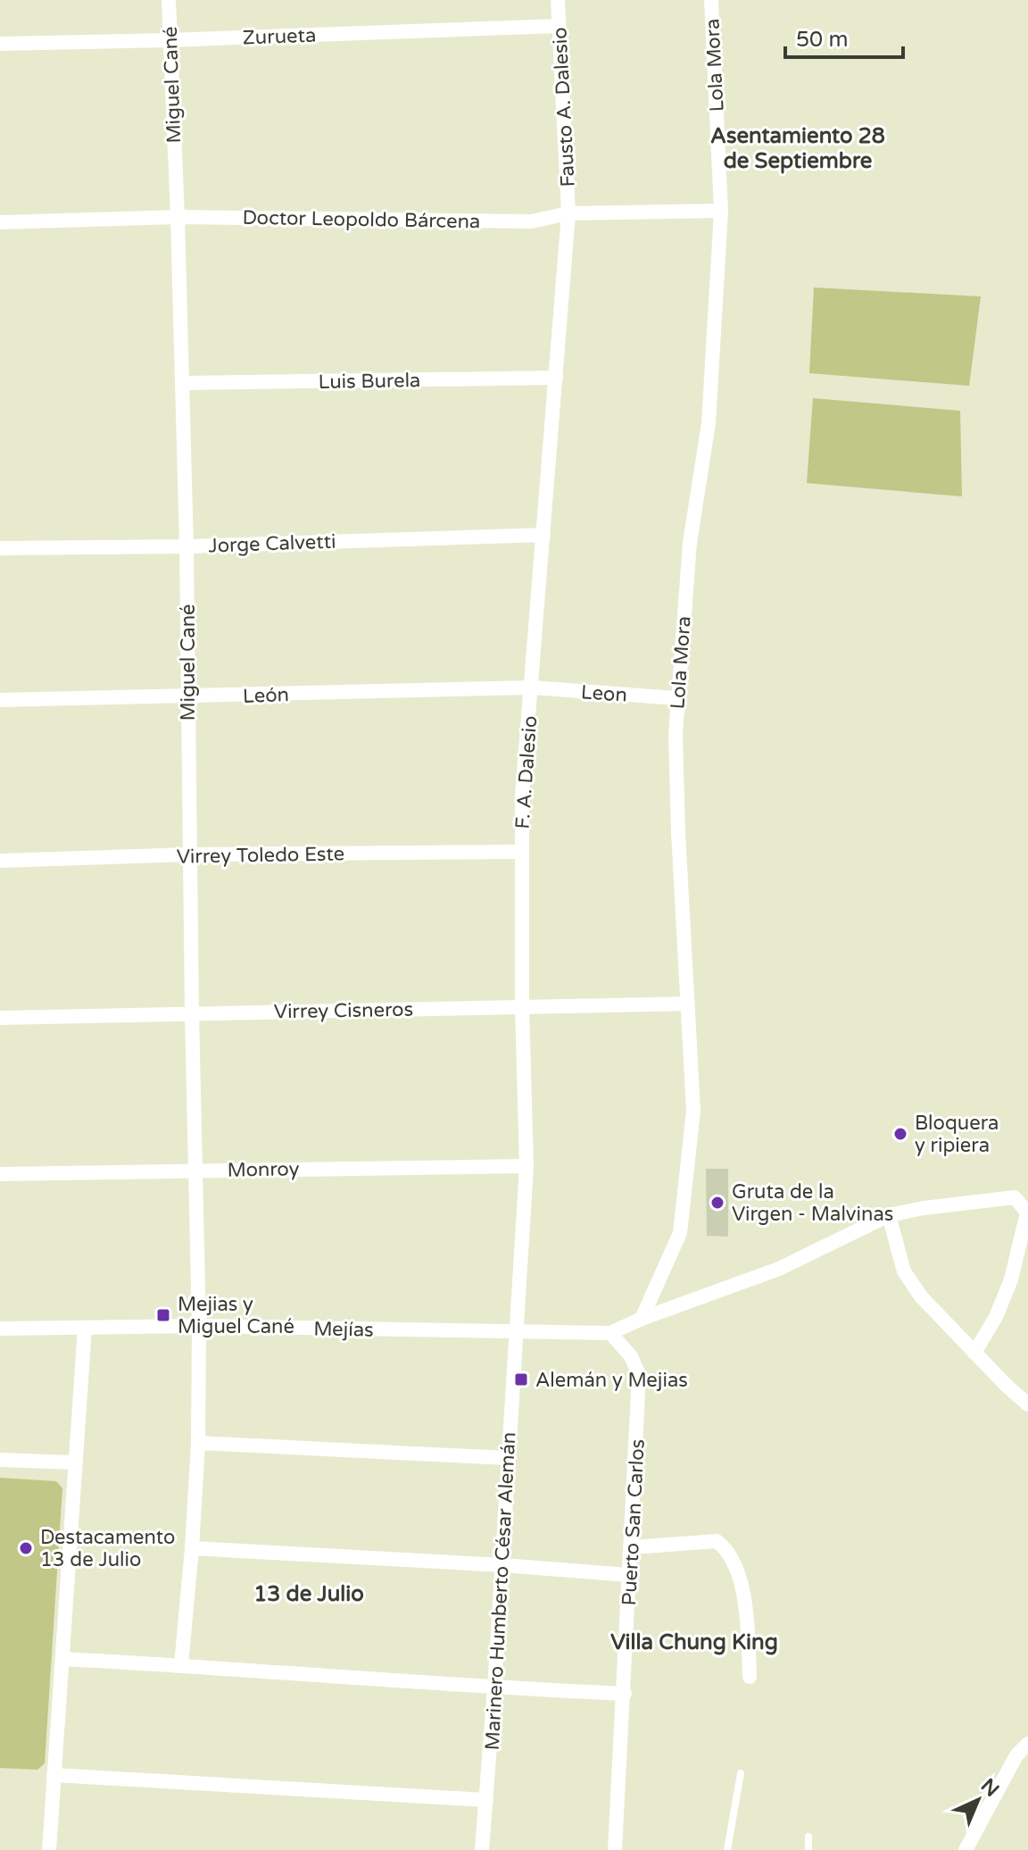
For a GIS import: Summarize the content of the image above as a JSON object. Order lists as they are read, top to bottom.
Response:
{
  "streets": {
    "street": [
      "Zurueta",
      "Lola Mora",
      "Miguel Cané",
      "Fausto A. Dalesio",
      "Doctor Leopoldo Bárcena",
      "Luis Burela",
      "Jorge Calvetti",
      "Leon",
      "León",
      "F. A. Dalesio",
      "Virrey Toledo Este",
      "Virrey Cisneros",
      "Monroy",
      "Mejías",
      "Puerto San Carlos",
      "Marinero Humberto César Alemán"
    ]
  },
  "crossings": [
    ["Zurueta", "Miguel Cané"],
    ["Zurueta", "Fausto A. Dalesio"],
    ["Lola Mora", "Doctor Leopoldo Bárcena"],
    ["Lola Mora", "Leon"],
    ["Lola Mora", "Virrey Cisneros"],
    ["Lola Mora", "Mejías"],
    ["Miguel Cané", "Doctor Leopoldo Bárcena"],
    ["Miguel Cané", "Luis Burela"],
    ["Miguel Cané", "Jorge Calvetti"],
    ["Miguel Cané", "León"],
    ["Miguel Cané", "Virrey Toledo Este"],
    ["Miguel Cané", "Virrey Cisneros"],
    ["Miguel Cané", "Monroy"],
    ["Miguel Cané", "Mejías"],
    ["Fausto A. Dalesio", "Doctor Leopoldo Bárcena"],
    ["Fausto A. Dalesio", "F. A. Dalesio"],
    ["Doctor Leopoldo Bárcena", "F. A. Dalesio"],
    ["Luis Burela", "F. A. Dalesio"],
    ["Jorge Calvetti", "F. A. Dalesio"],
    ["Leon", "León"],
    ["Leon", "F. A. Dalesio"],
    ["León", "F. A. Dalesio"],
    ["F. A. Dalesio", "Virrey Toledo Este"],
    ["F. A. Dalesio", "Virrey Cisneros"],
    ["F. A. Dalesio", "Monroy"],
    ["F. A. Dalesio", "Mejías"],
    ["F. A. Dalesio", "Marinero Humberto César Alemán"],
    ["Mejías", "Puerto San Carlos"],
    ["Mejías", "Marinero Humberto César Alemán"]
  ],
  "districts": ["Asentamiento 28 de Septiembre", "13 de Julio", "Villa Chung King"],
  "places": {
    "other": ["Bloquera y ripiera", "Gruta de la Virgen - Malvinas", "Destacamento 13 de Julio"],
    "transit": ["Mejias y Miguel Cané", "Alemán y Mejias"]
  },
  "scale_bar": "50 m",
  "north": "top right"
}
